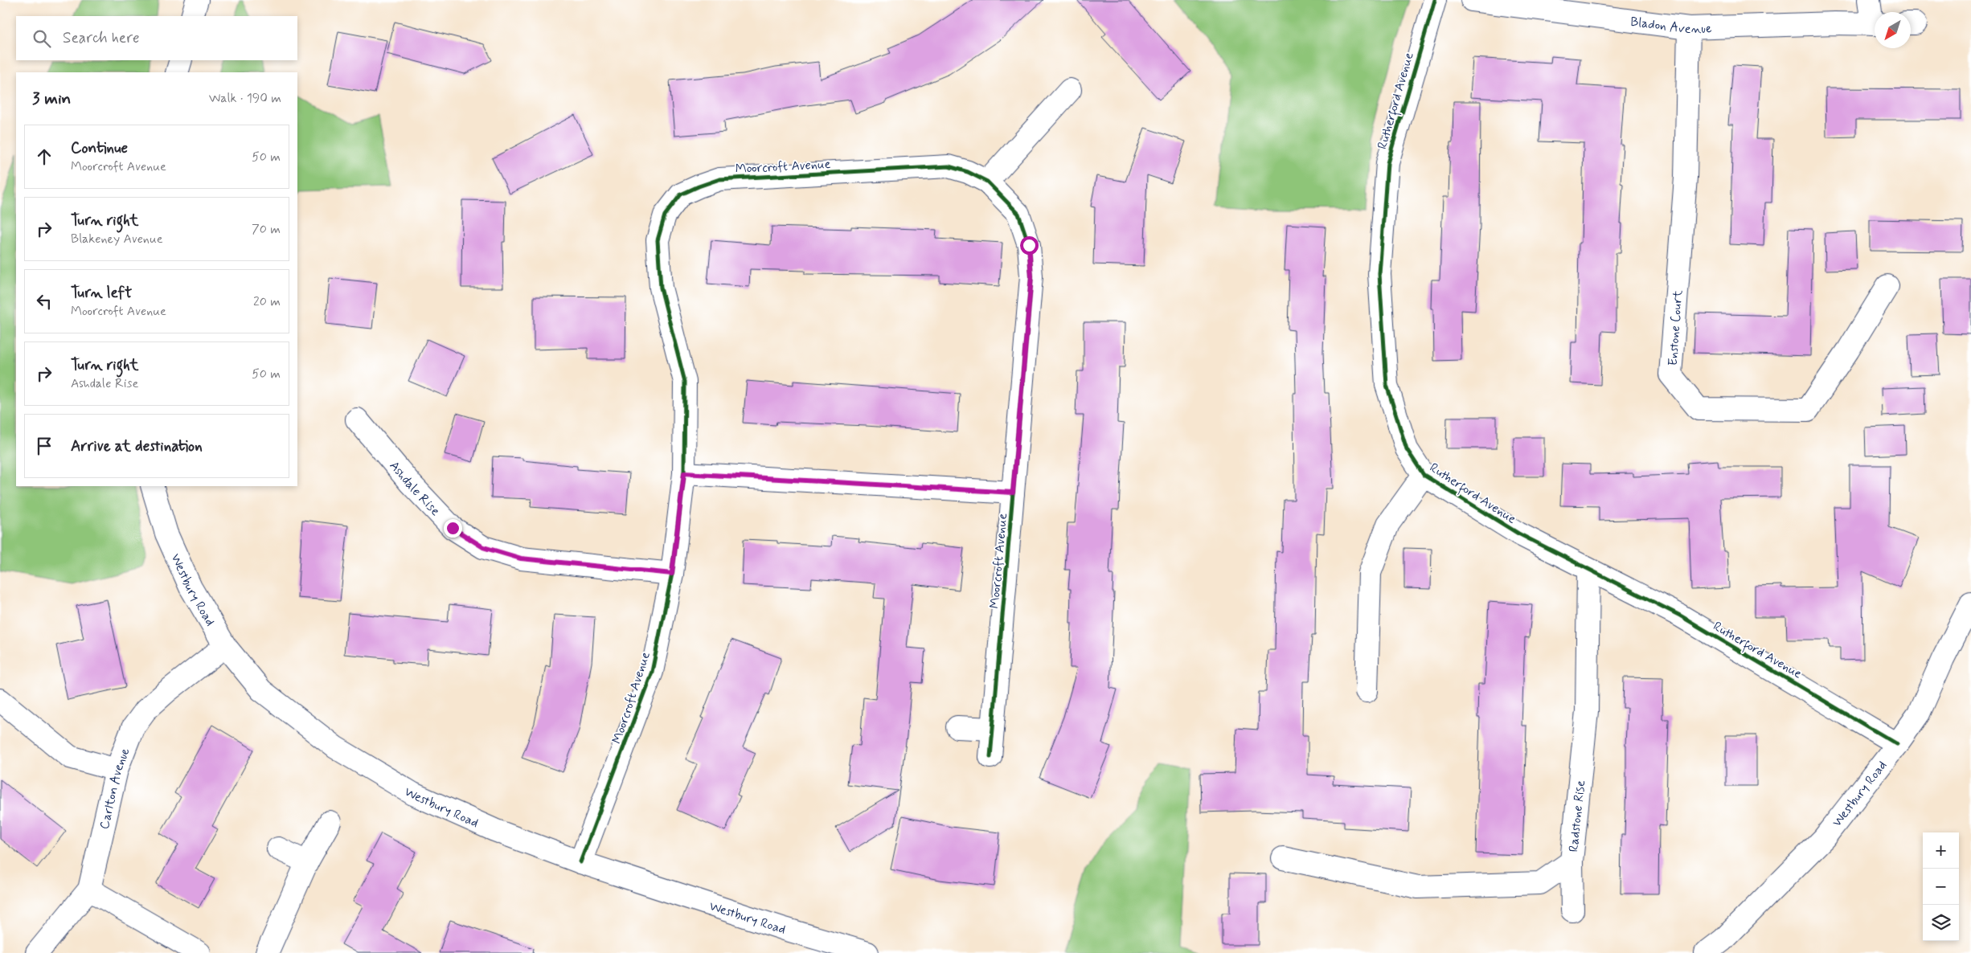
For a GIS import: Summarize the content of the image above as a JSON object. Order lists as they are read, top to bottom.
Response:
{
  "streets": {
    "street": [
      "Bladon Avenue",
      "Rutherford Avenue",
      "Moorcroft Avenue",
      "Enstone Court",
      "Ashdale Rise",
      "Westbury Road",
      "Carlton Avenue",
      "Radstone Rise"
    ]
  },
  "crossings": [
    ["Bladon Avenue", "Enstone Court"],
    ["Rutherford Avenue", "Westbury Road"],
    ["Rutherford Avenue", "Radstone Rise"],
    ["Moorcroft Avenue", "Ashdale Rise"],
    ["Moorcroft Avenue", "Westbury Road"],
    ["Westbury Road", "Carlton Avenue"]
  ],
  "north": "bottom left",
  "page": {
    "search": "Search here",
    "heading": ["3 min", "Walk · 190 m"],
    "list": [
      ["Continue", "Moorcroft Avenue", "50 m"],
      ["Turn right", "Blakeney Avenue", "70 m"],
      ["Turn left", "Moorcroft Avenue", "20 m"],
      ["Turn right", "Ashdale Rise", "50 m"],
      "Arrive at destination"
    ],
    "map_buttons": ["+", "−"]
  }
}
